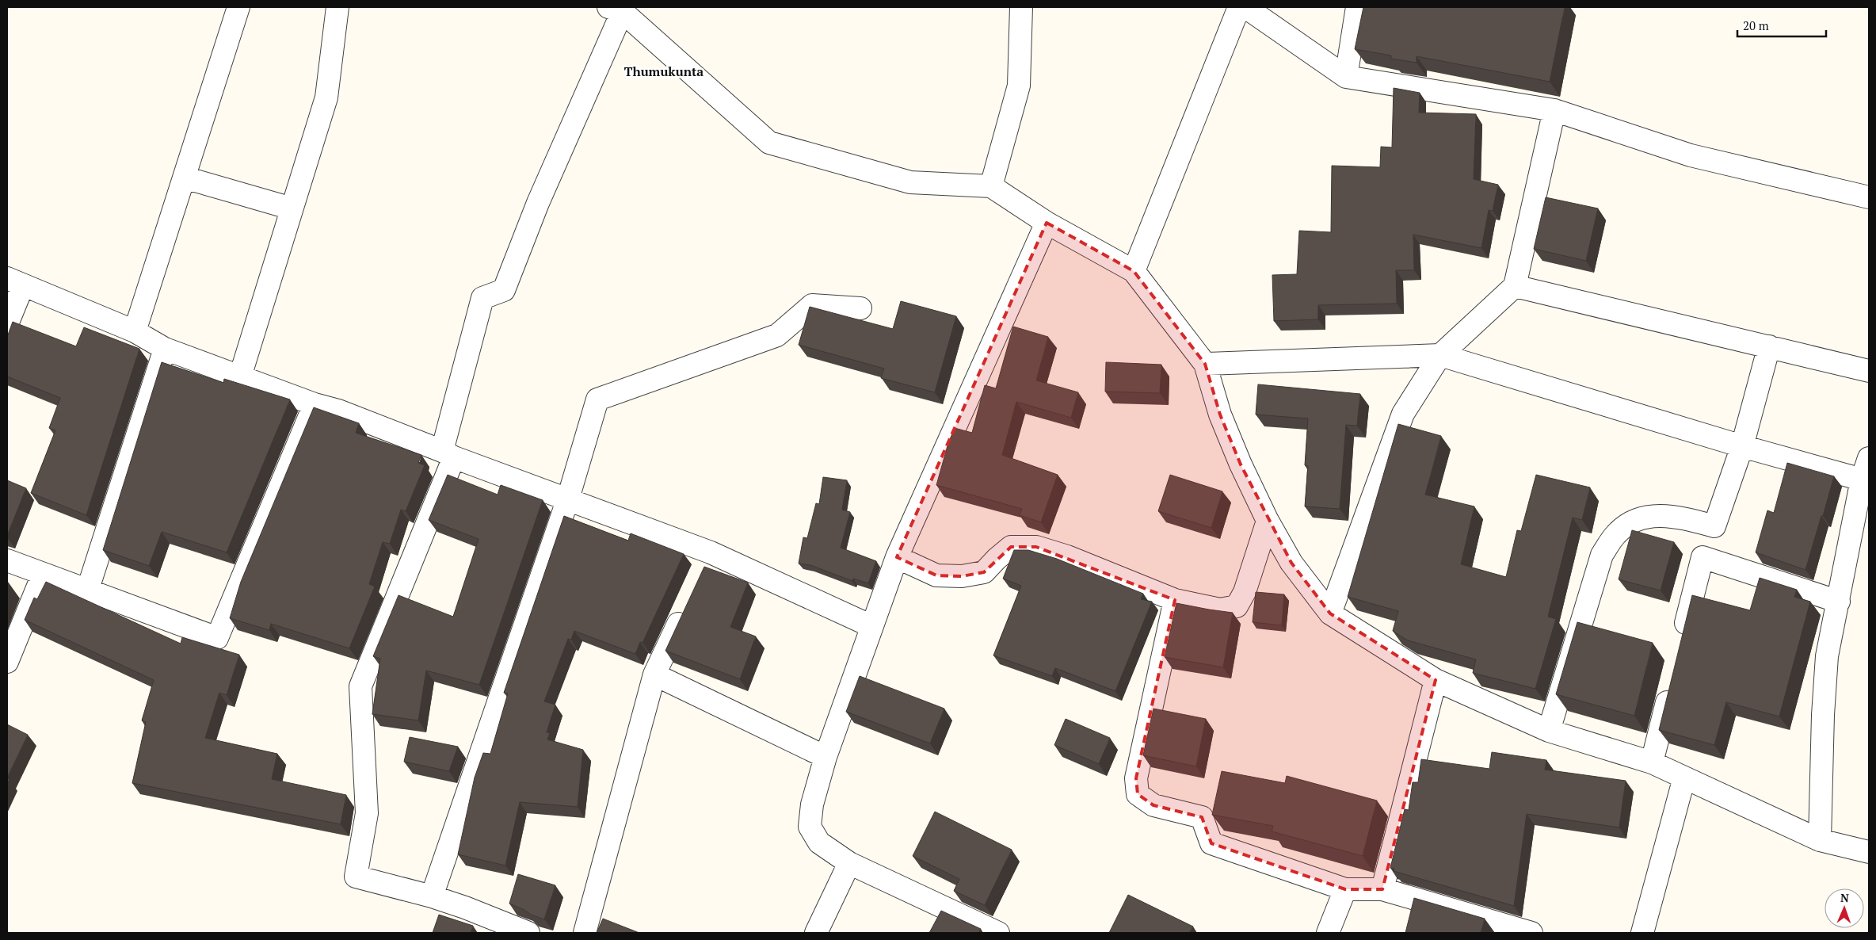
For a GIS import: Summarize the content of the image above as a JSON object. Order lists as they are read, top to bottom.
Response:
{
  "districts": ["Thumukunta"],
  "scale_bar": "20 m",
  "north": "top"
}
